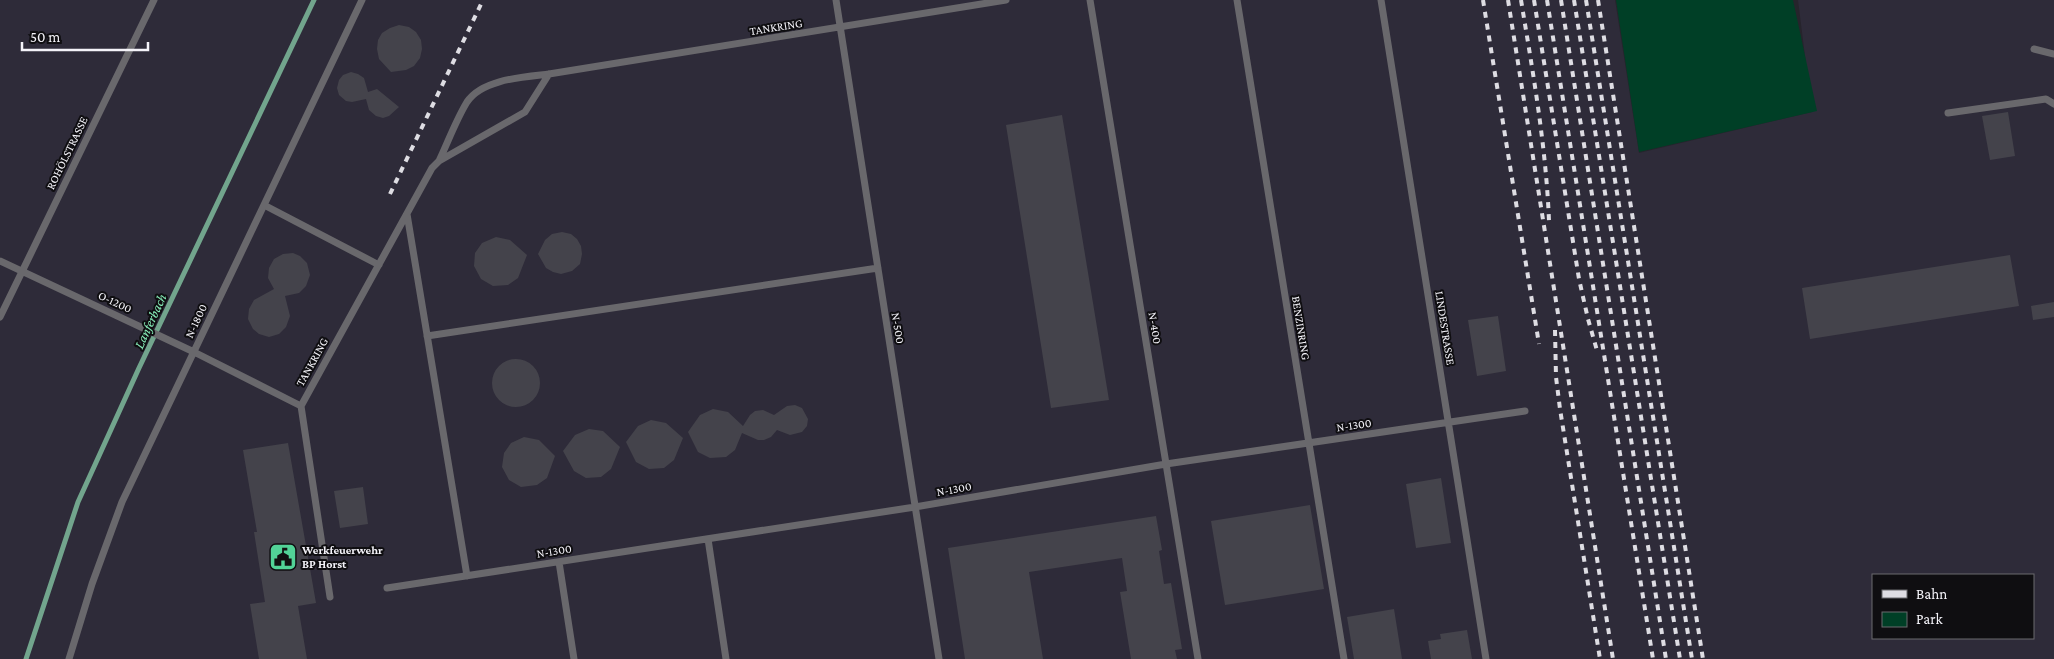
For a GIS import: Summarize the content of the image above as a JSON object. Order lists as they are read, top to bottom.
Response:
{
  "streets": {
    "lane": [
      "TANKRING",
      "ROHÖLSTRASSE",
      "O-1200",
      "N-1800",
      "N-500",
      "N-400",
      "BENZINRING",
      "LINDESTRASSE",
      "N-1300"
    ]
  },
  "crossings": [
    ["TANKRING", "O-1200"],
    ["TANKRING", "N-500"],
    ["ROHÖLSTRASSE", "O-1200"],
    ["O-1200", "N-1800"],
    ["N-500", "N-1300"],
    ["N-400", "N-1300"],
    ["BENZINRING", "N-1300"],
    ["LINDESTRASSE", "N-1300"]
  ],
  "water": ["Lanferbach"],
  "places": {
    "public building": ["Werkfeuerwehr BP Horst"]
  },
  "legend": ["Bahn", "Park"],
  "scale_bar": "50 m"
}
